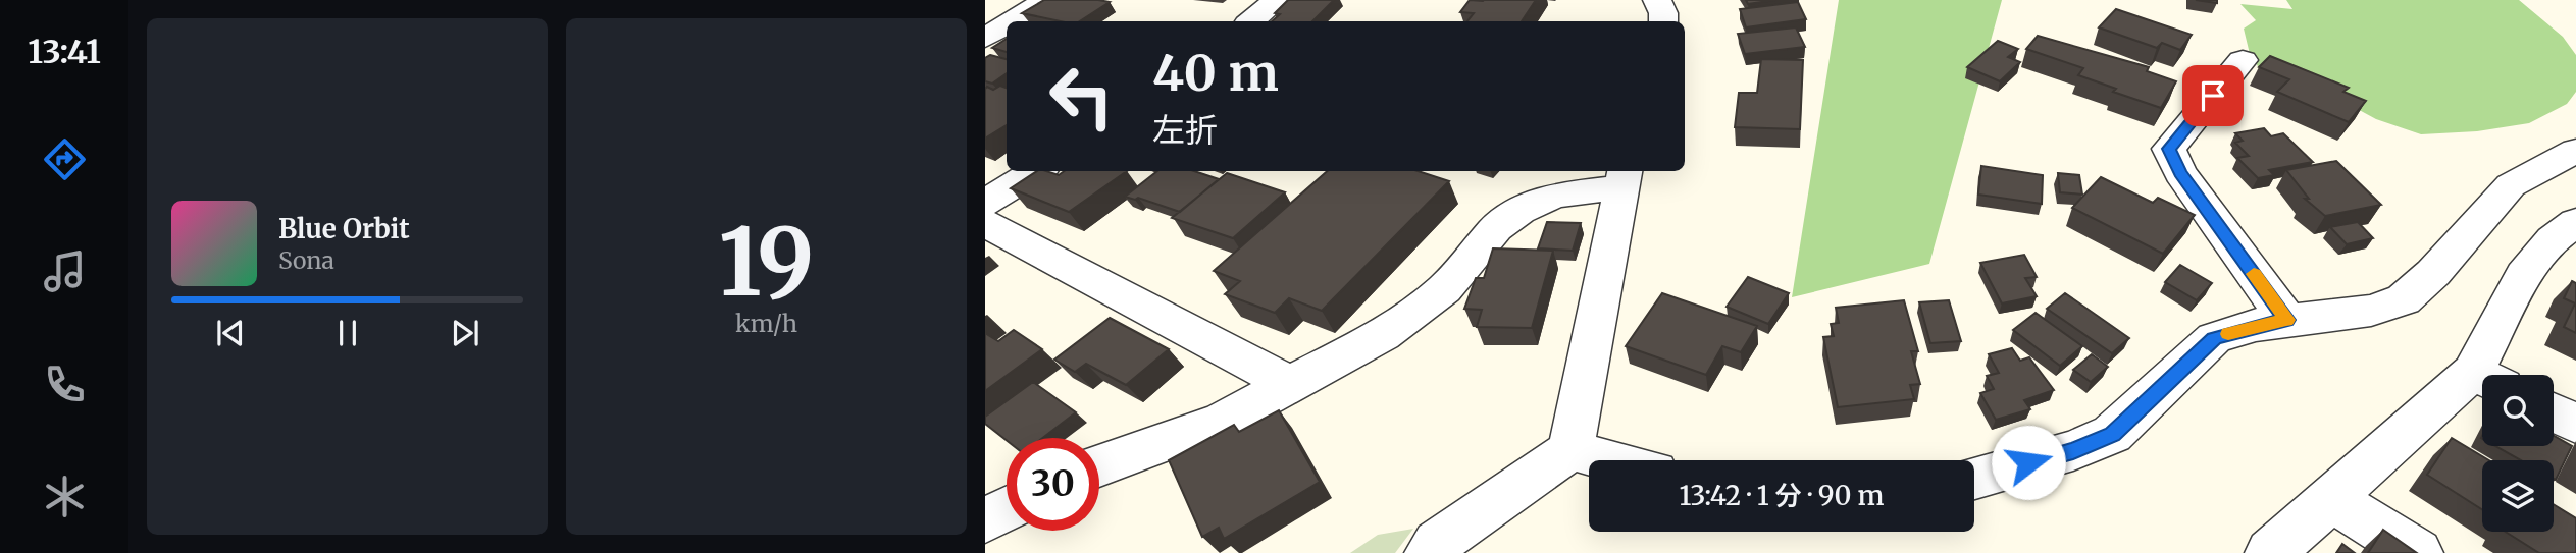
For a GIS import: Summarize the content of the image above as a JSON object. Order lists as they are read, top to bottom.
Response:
{
  "page": {
    "tabs": "13:41",
    "tile": ["19", "km/h"],
    "turn": ["40 m", "左折"],
    "song": ["Blue Orbit", "Sona"],
    "limit": "30",
    "trip": "13:42 · 1 分 · 90 m"
  }
}
